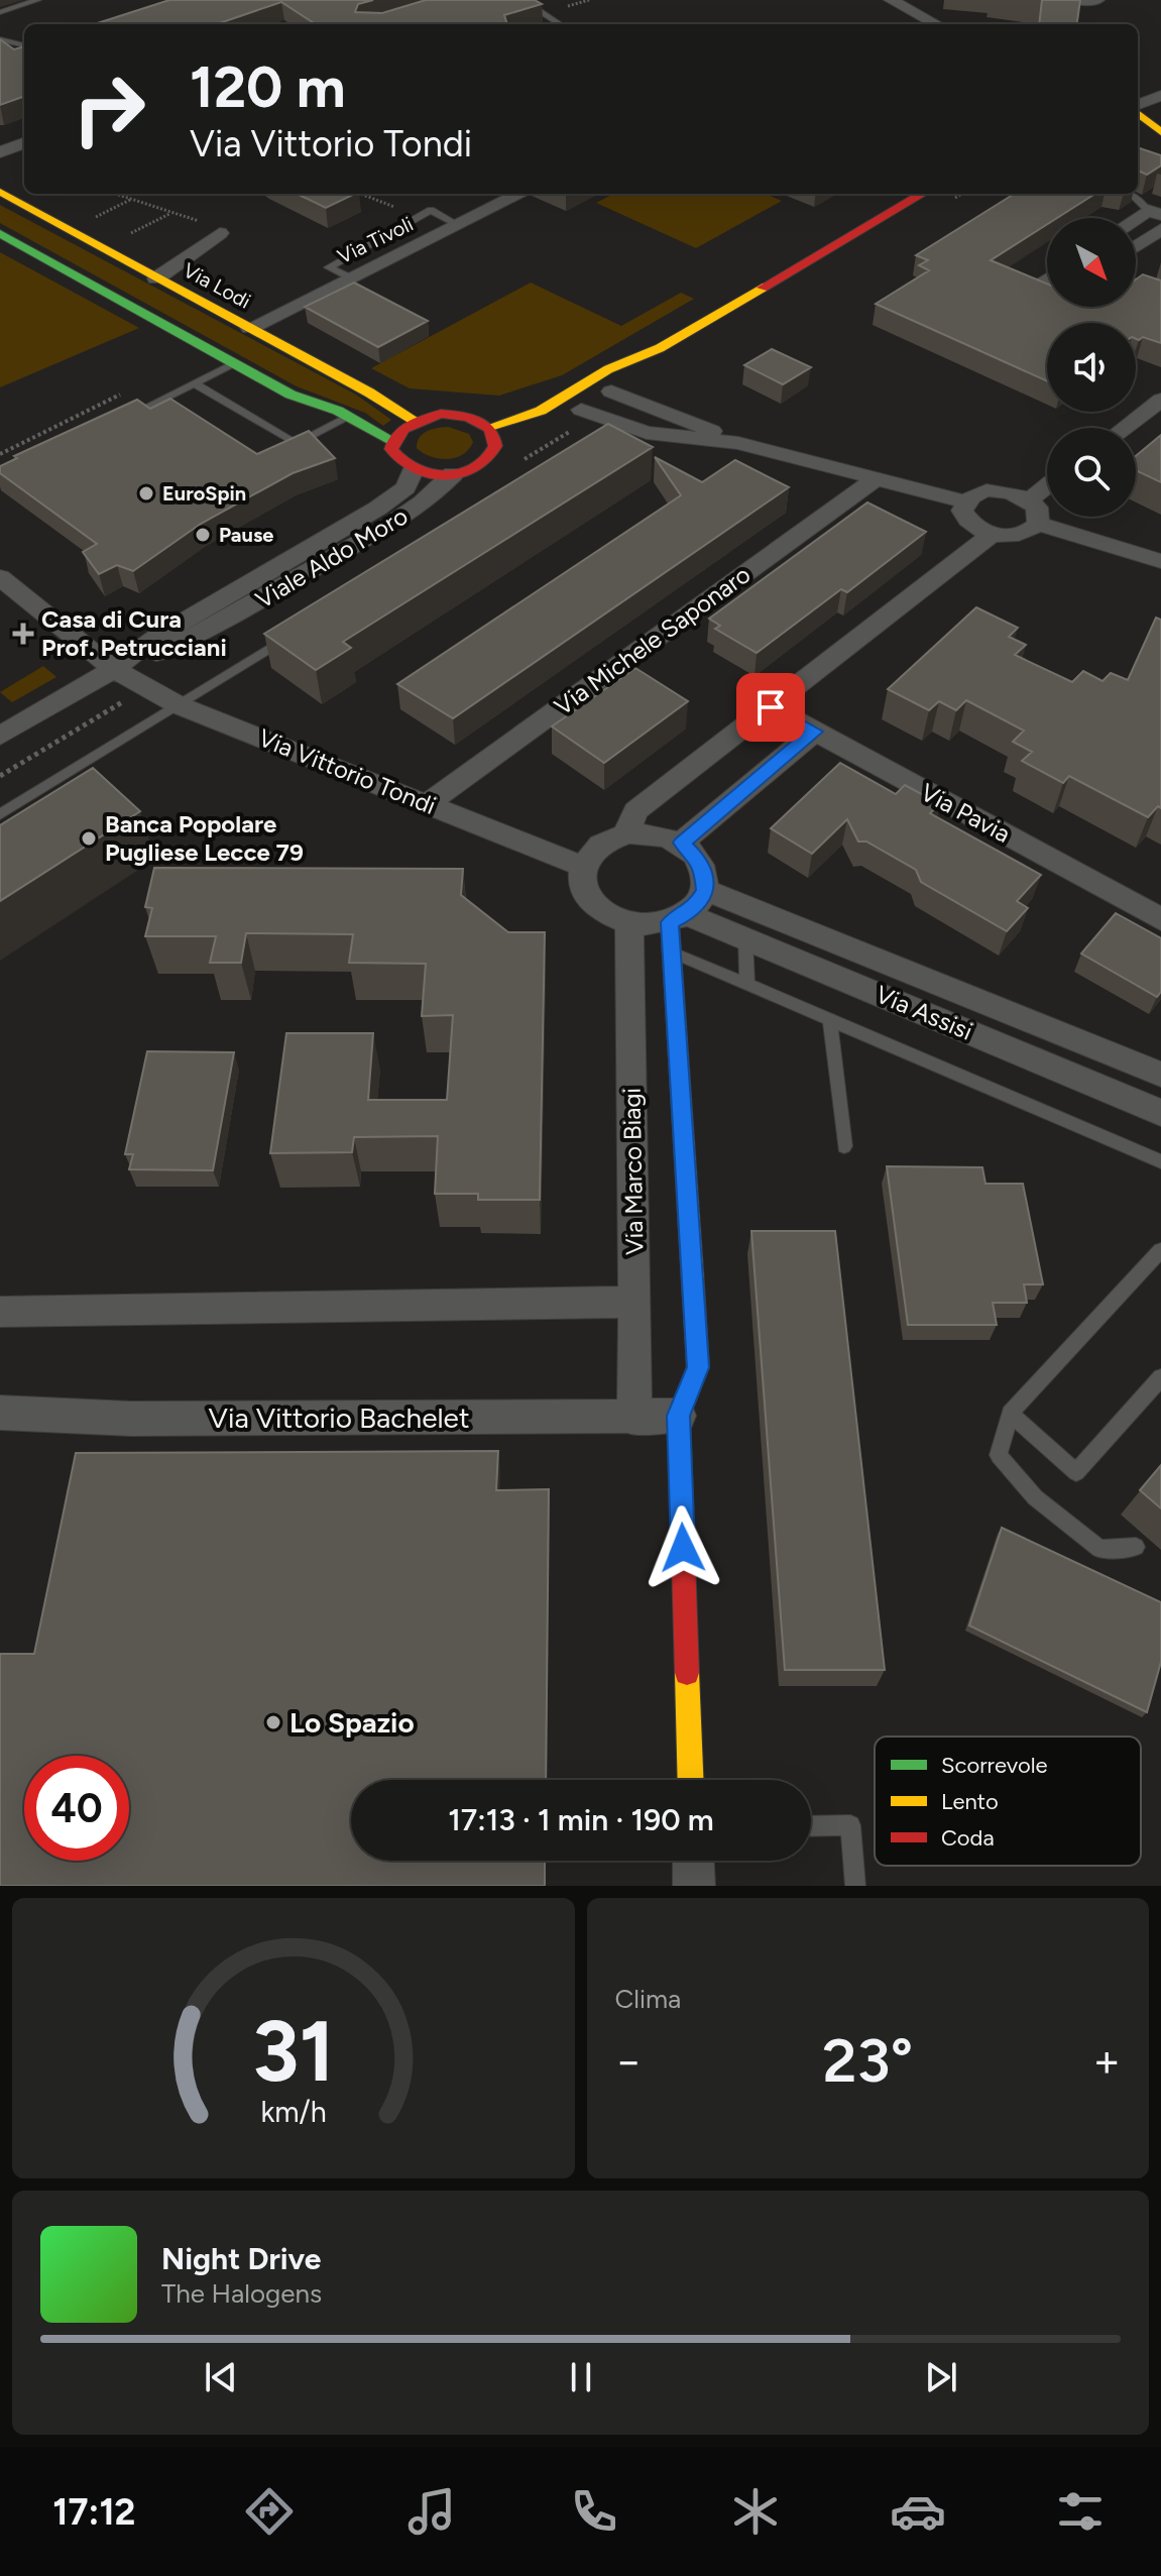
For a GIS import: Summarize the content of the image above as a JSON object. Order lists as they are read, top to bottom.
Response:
{
  "streets": {
    "street": [
      "Via Tivoli",
      "Via Lodi",
      "Viale Aldo Moro",
      "Via Michele Saponaro",
      "Via Vittorio Tondi",
      "Via Pavia",
      "Via Assisi",
      "Via Marco Biagi",
      "Via Vittorio Bachelet"
    ]
  },
  "crossings": [
    ["Via Tivoli", "Via Lodi"],
    ["Viale Aldo Moro", "Via Vittorio Tondi"],
    ["Via Michele Saponaro", "Via Vittorio Tondi"],
    ["Via Vittorio Tondi", "Via Assisi"],
    ["Via Vittorio Tondi", "Via Marco Biagi"],
    ["Via Assisi", "Via Marco Biagi"],
    ["Via Marco Biagi", "Via Vittorio Bachelet"]
  ],
  "places": {
    "other": [
      "EuroSpin",
      "Pause",
      "Banca Popolare Pugliese Lecce 79",
      "Lo Spazio"
    ],
    "health": ["Casa di Cura Prof. Petrucciani"]
  },
  "legend": ["Scorrevole", "Lento", "Coda"],
  "north": "bottom right",
  "page": {
    "turn": ["120 m", "Via Vittorio Tondi"],
    "limit": "40",
    "trip": "17:13 · 1 min · 190 m",
    "tile": "Clima",
    "heat": ["−", "23°", "+"],
    "song": ["Night Drive", "The Halogens"],
    "tabs": "17:12",
    "gauge": ["31", "km/h"]
  }
}
